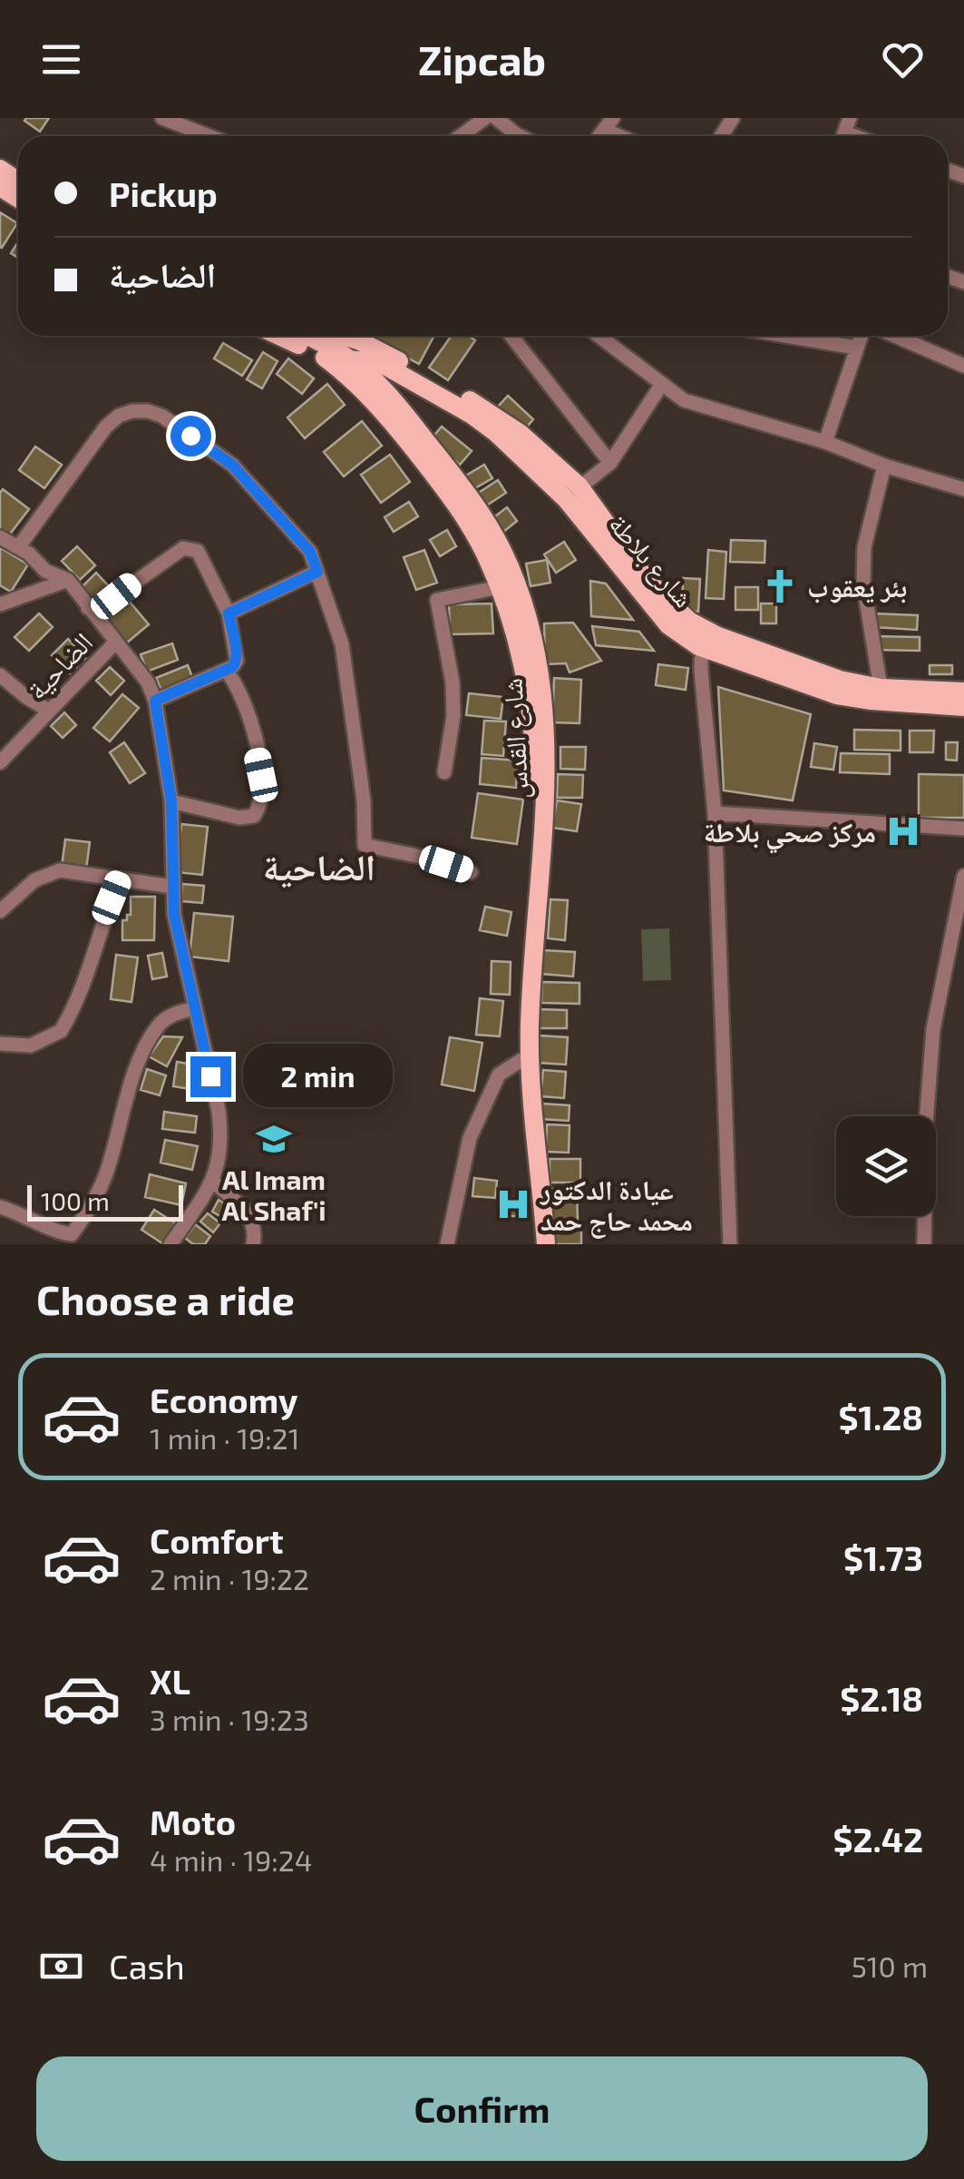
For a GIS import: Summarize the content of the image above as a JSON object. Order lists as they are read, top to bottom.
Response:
{
  "streets": {
    "main road": ["شارع بلاطة", "شارع القدس"],
    "street": ["الضاحية"]
  },
  "crossings": [
    ["شارع بلاطة", "شارع القدس"]
  ],
  "districts": ["الضاحية"],
  "places": {
    "church": ["بئر يعقوب"],
    "hospital": ["مركز صحي بلاطة", "عيادة الدكتور محمد حاج حمد"],
    "school or university": ["Al Imam Al Shaf'i"]
  },
  "scale_bar": "100 m",
  "page": {
    "header": "Zipcab",
    "banner": ["Pickup", "الضاحية"],
    "bubble": "2 min",
    "scale": "100 m",
    "heading": "Choose a ride",
    "list": [
      {
        "name": "Economy",
        "note": "1 min · 19:21",
        "value": "$1.28"
      },
      {
        "name": "Comfort",
        "note": "2 min · 19:22",
        "value": "$1.73"
      },
      {
        "name": "XL",
        "note": "3 min · 19:23",
        "value": "$2.18"
      },
      {
        "name": "Moto",
        "note": "4 min · 19:24",
        "value": "$2.42"
      }
    ],
    "pay": ["Cash", "510 m"],
    "buttons": "Confirm"
  }
}
